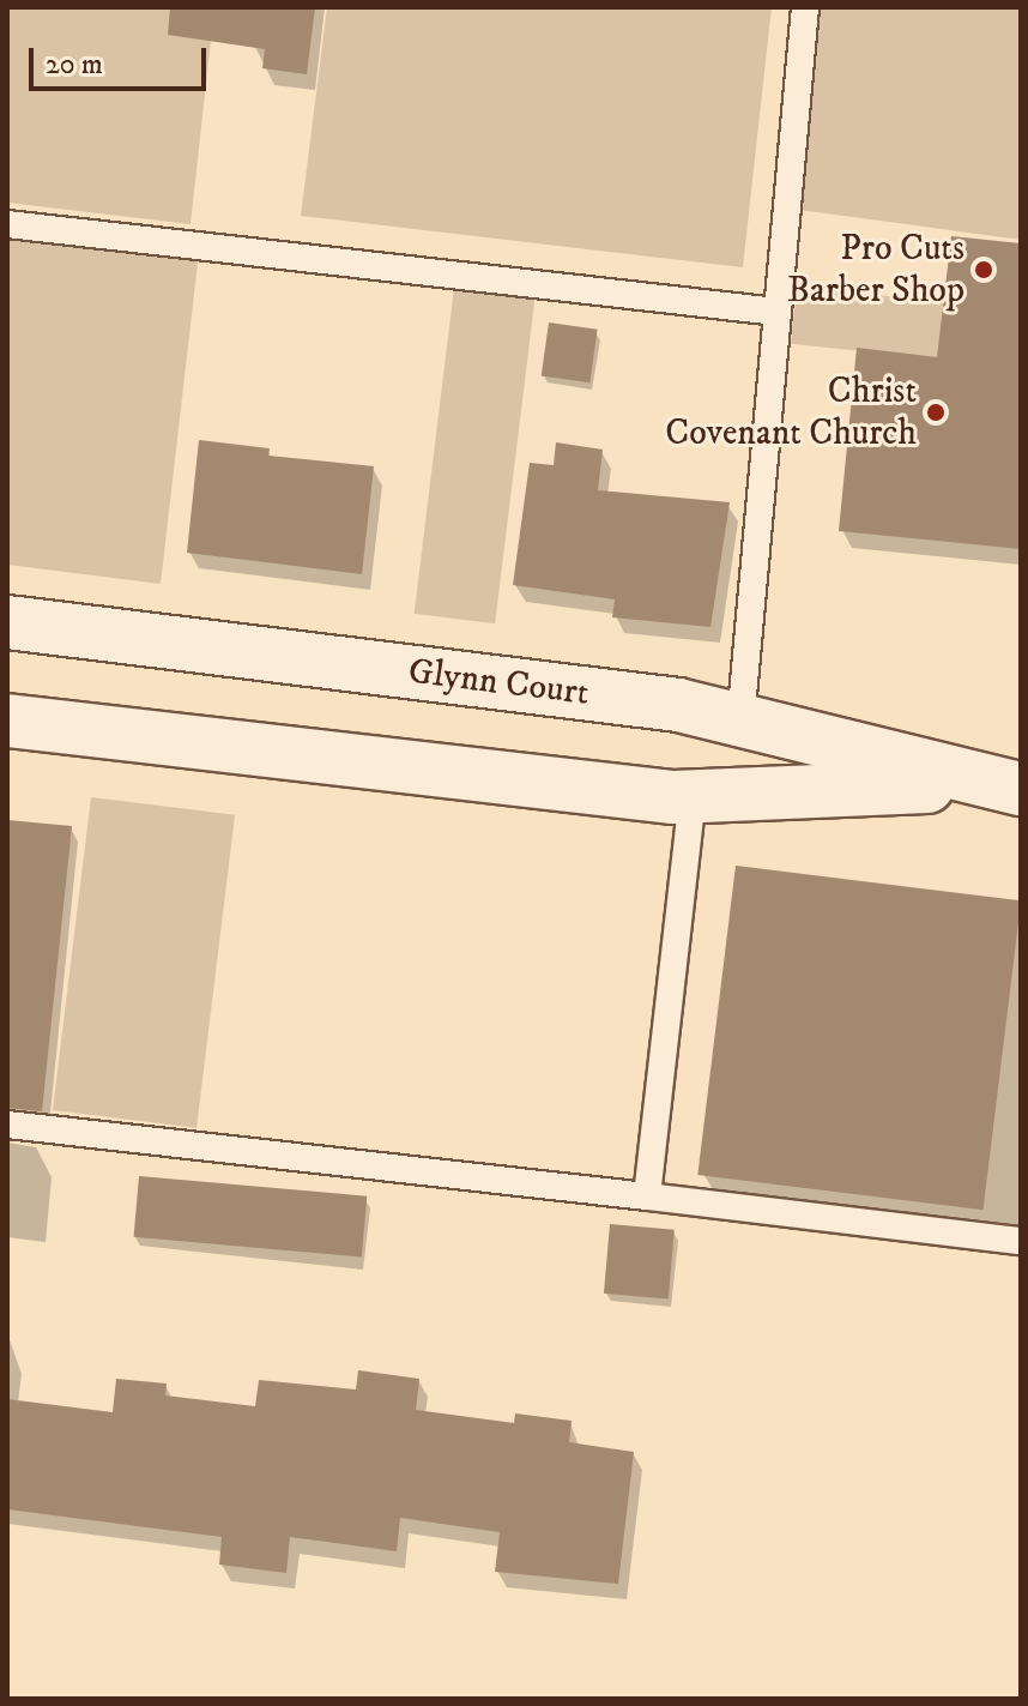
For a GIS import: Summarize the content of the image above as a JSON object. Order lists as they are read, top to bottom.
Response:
{
  "streets": {
    "street": ["Glynn Court"]
  },
  "places": ["Pro Cuts Barber Shop", "Christ Covenant Church"],
  "scale_bar": "20 m"
}
